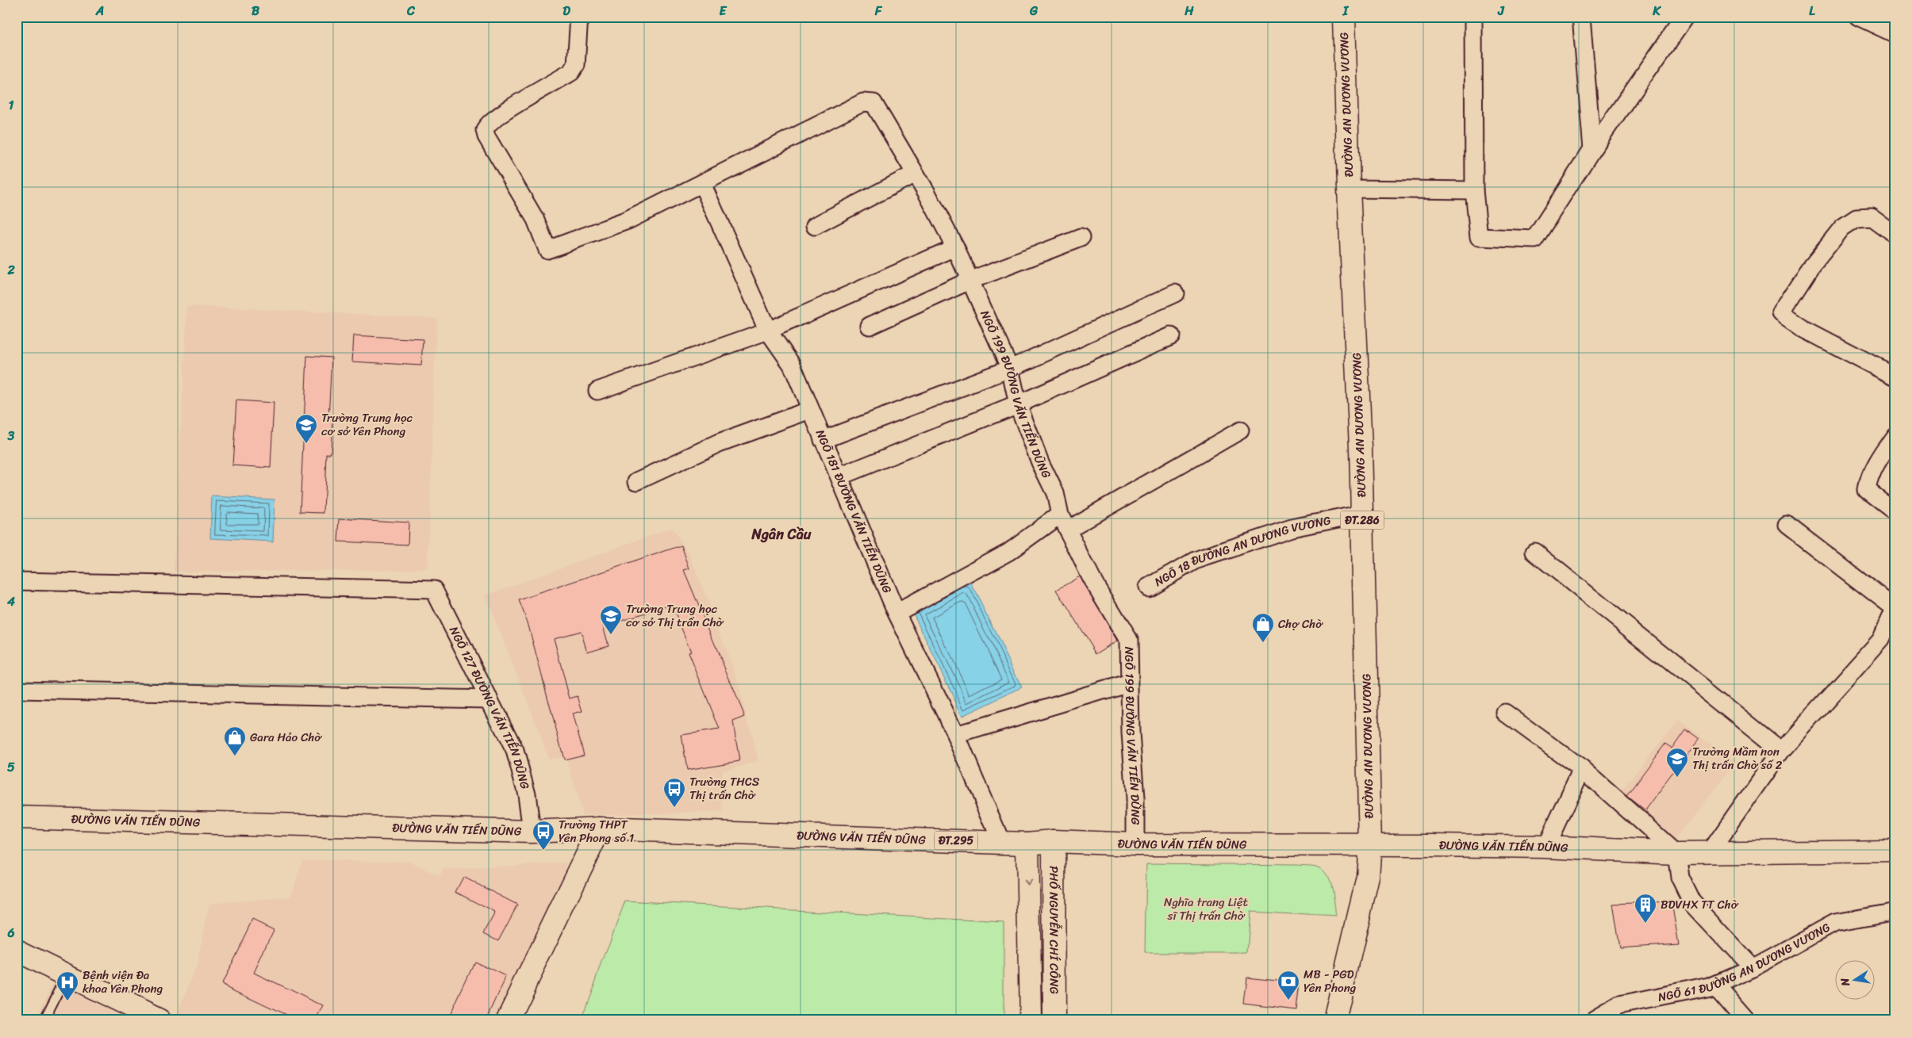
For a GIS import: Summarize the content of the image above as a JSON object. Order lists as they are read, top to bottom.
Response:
{
  "streets": {
    "main road": [
      "ĐƯỜNG AN DƯƠNG VƯƠNG",
      "ĐT.286",
      "ĐƯỜNG VĂN TIẾN DŨNG",
      "ĐT.295",
      "PHỐ NGUYỄN CHÍ CÔNG"
    ],
    "street": [
      "NGÕ 199 ĐƯỜNG VĂN TIẾN DŨNG",
      "NGÕ 181 ĐƯỜNG VĂN TIẾN DŨNG",
      "NGÕ 18 ĐƯỜNG AN DƯƠNG VƯƠNG",
      "NGÕ 127 ĐƯỜNG VĂN TIẾN DŨNG",
      "NGÕ 61 ĐƯỜNG AN DƯƠNG VƯƠNG"
    ]
  },
  "crossings": [
    ["ĐƯỜNG AN DƯƠNG VƯƠNG", "NGÕ 18 ĐƯỜNG AN DƯƠNG VƯƠNG"],
    ["ĐƯỜNG AN DƯƠNG VƯƠNG", "ĐƯỜNG VĂN TIẾN DŨNG"],
    ["NGÕ 199 ĐƯỜNG VĂN TIẾN DŨNG", "NGÕ 181 ĐƯỜNG VĂN TIẾN DŨNG"],
    ["NGÕ 199 ĐƯỜNG VĂN TIẾN DŨNG", "ĐƯỜNG VĂN TIẾN DŨNG"],
    ["NGÕ 181 ĐƯỜNG VĂN TIẾN DŨNG", "ĐƯỜNG VĂN TIẾN DŨNG"],
    ["NGÕ 127 ĐƯỜNG VĂN TIẾN DŨNG", "ĐƯỜNG VĂN TIẾN DŨNG"],
    ["ĐƯỜNG VĂN TIẾN DŨNG", "PHỐ NGUYỄN CHÍ CÔNG"]
  ],
  "districts": ["Ngân Cầu"],
  "parks": ["Nghĩa trang Liệt sĩ Thị trấn Chờ"],
  "places": {
    "school or university": ["Trường Trung học cơ sở Yên Phong", "Trường Trung học cơ sở Thị trấn Chờ", "Trường Mầm non Thị trấn Chờ số 2"],
    "shop": ["Chợ Chờ", "Gara Hảo Chờ"],
    "bus stop": ["Trường THCS Thị trấn Chờ", "Trường THPT Yên Phong số 1"],
    "building": ["BDVHX TT Chờ"],
    "bank": ["MB - PGD Yên Phong"],
    "hospital": ["Bệnh viện Đa khoa Yên Phong"]
  },
  "north": "left",
  "grid": {
    "columns": [
      "A",
      "B",
      "C",
      "D",
      "E",
      "F",
      "G",
      "H",
      "I",
      "J",
      "K",
      "L"
    ],
    "rows": [
      "1",
      "2",
      "3",
      "4",
      "5",
      "6"
    ]
  }
}
